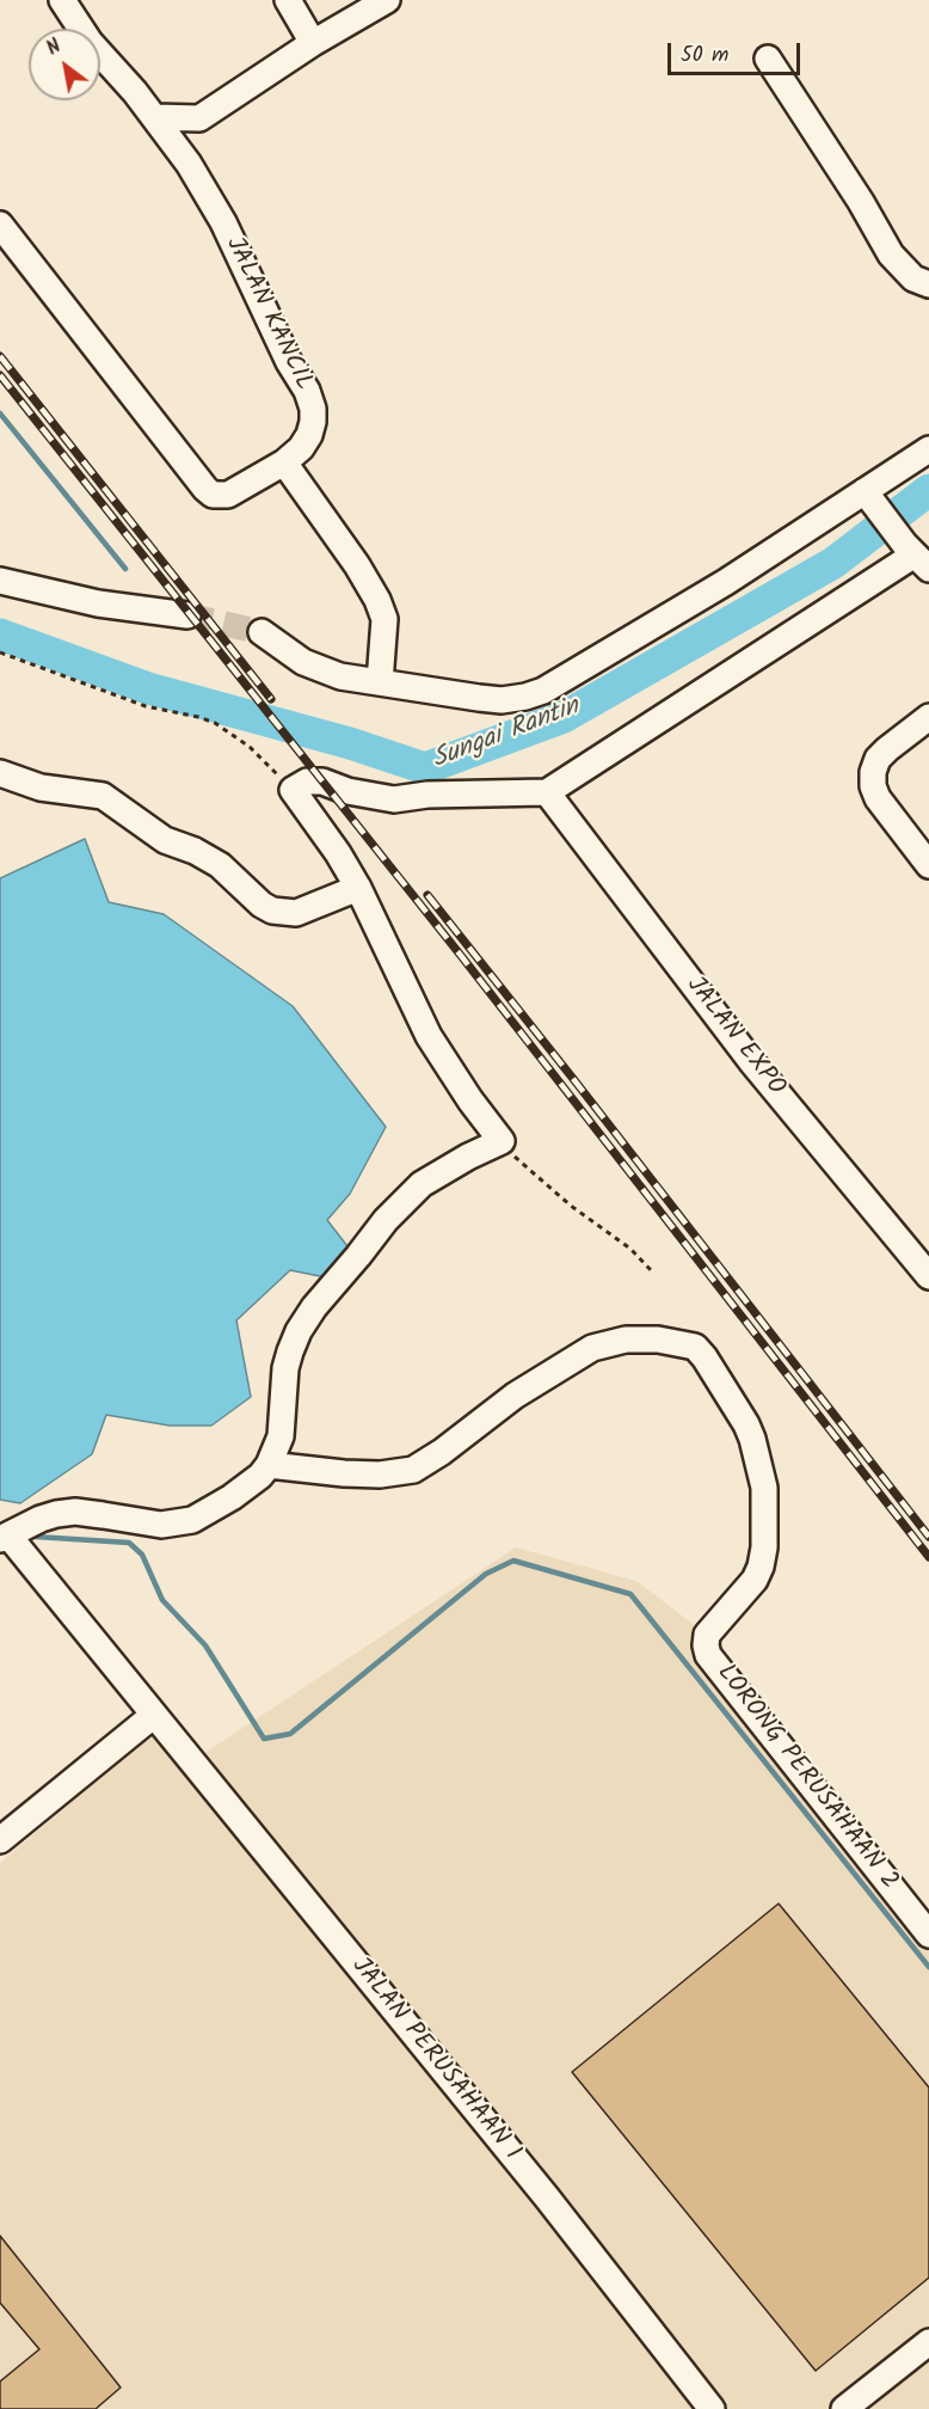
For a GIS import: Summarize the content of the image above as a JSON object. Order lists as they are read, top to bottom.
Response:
{
  "streets": {
    "street": [
      "JALAN KANCIL",
      "JALAN EXPO",
      "LORONG PERUSAHAAN 2",
      "JALAN PERUSAHAAN 1"
    ]
  },
  "water": ["Sungai Rantin"],
  "scale_bar": "50 m",
  "north": "top left"
}
